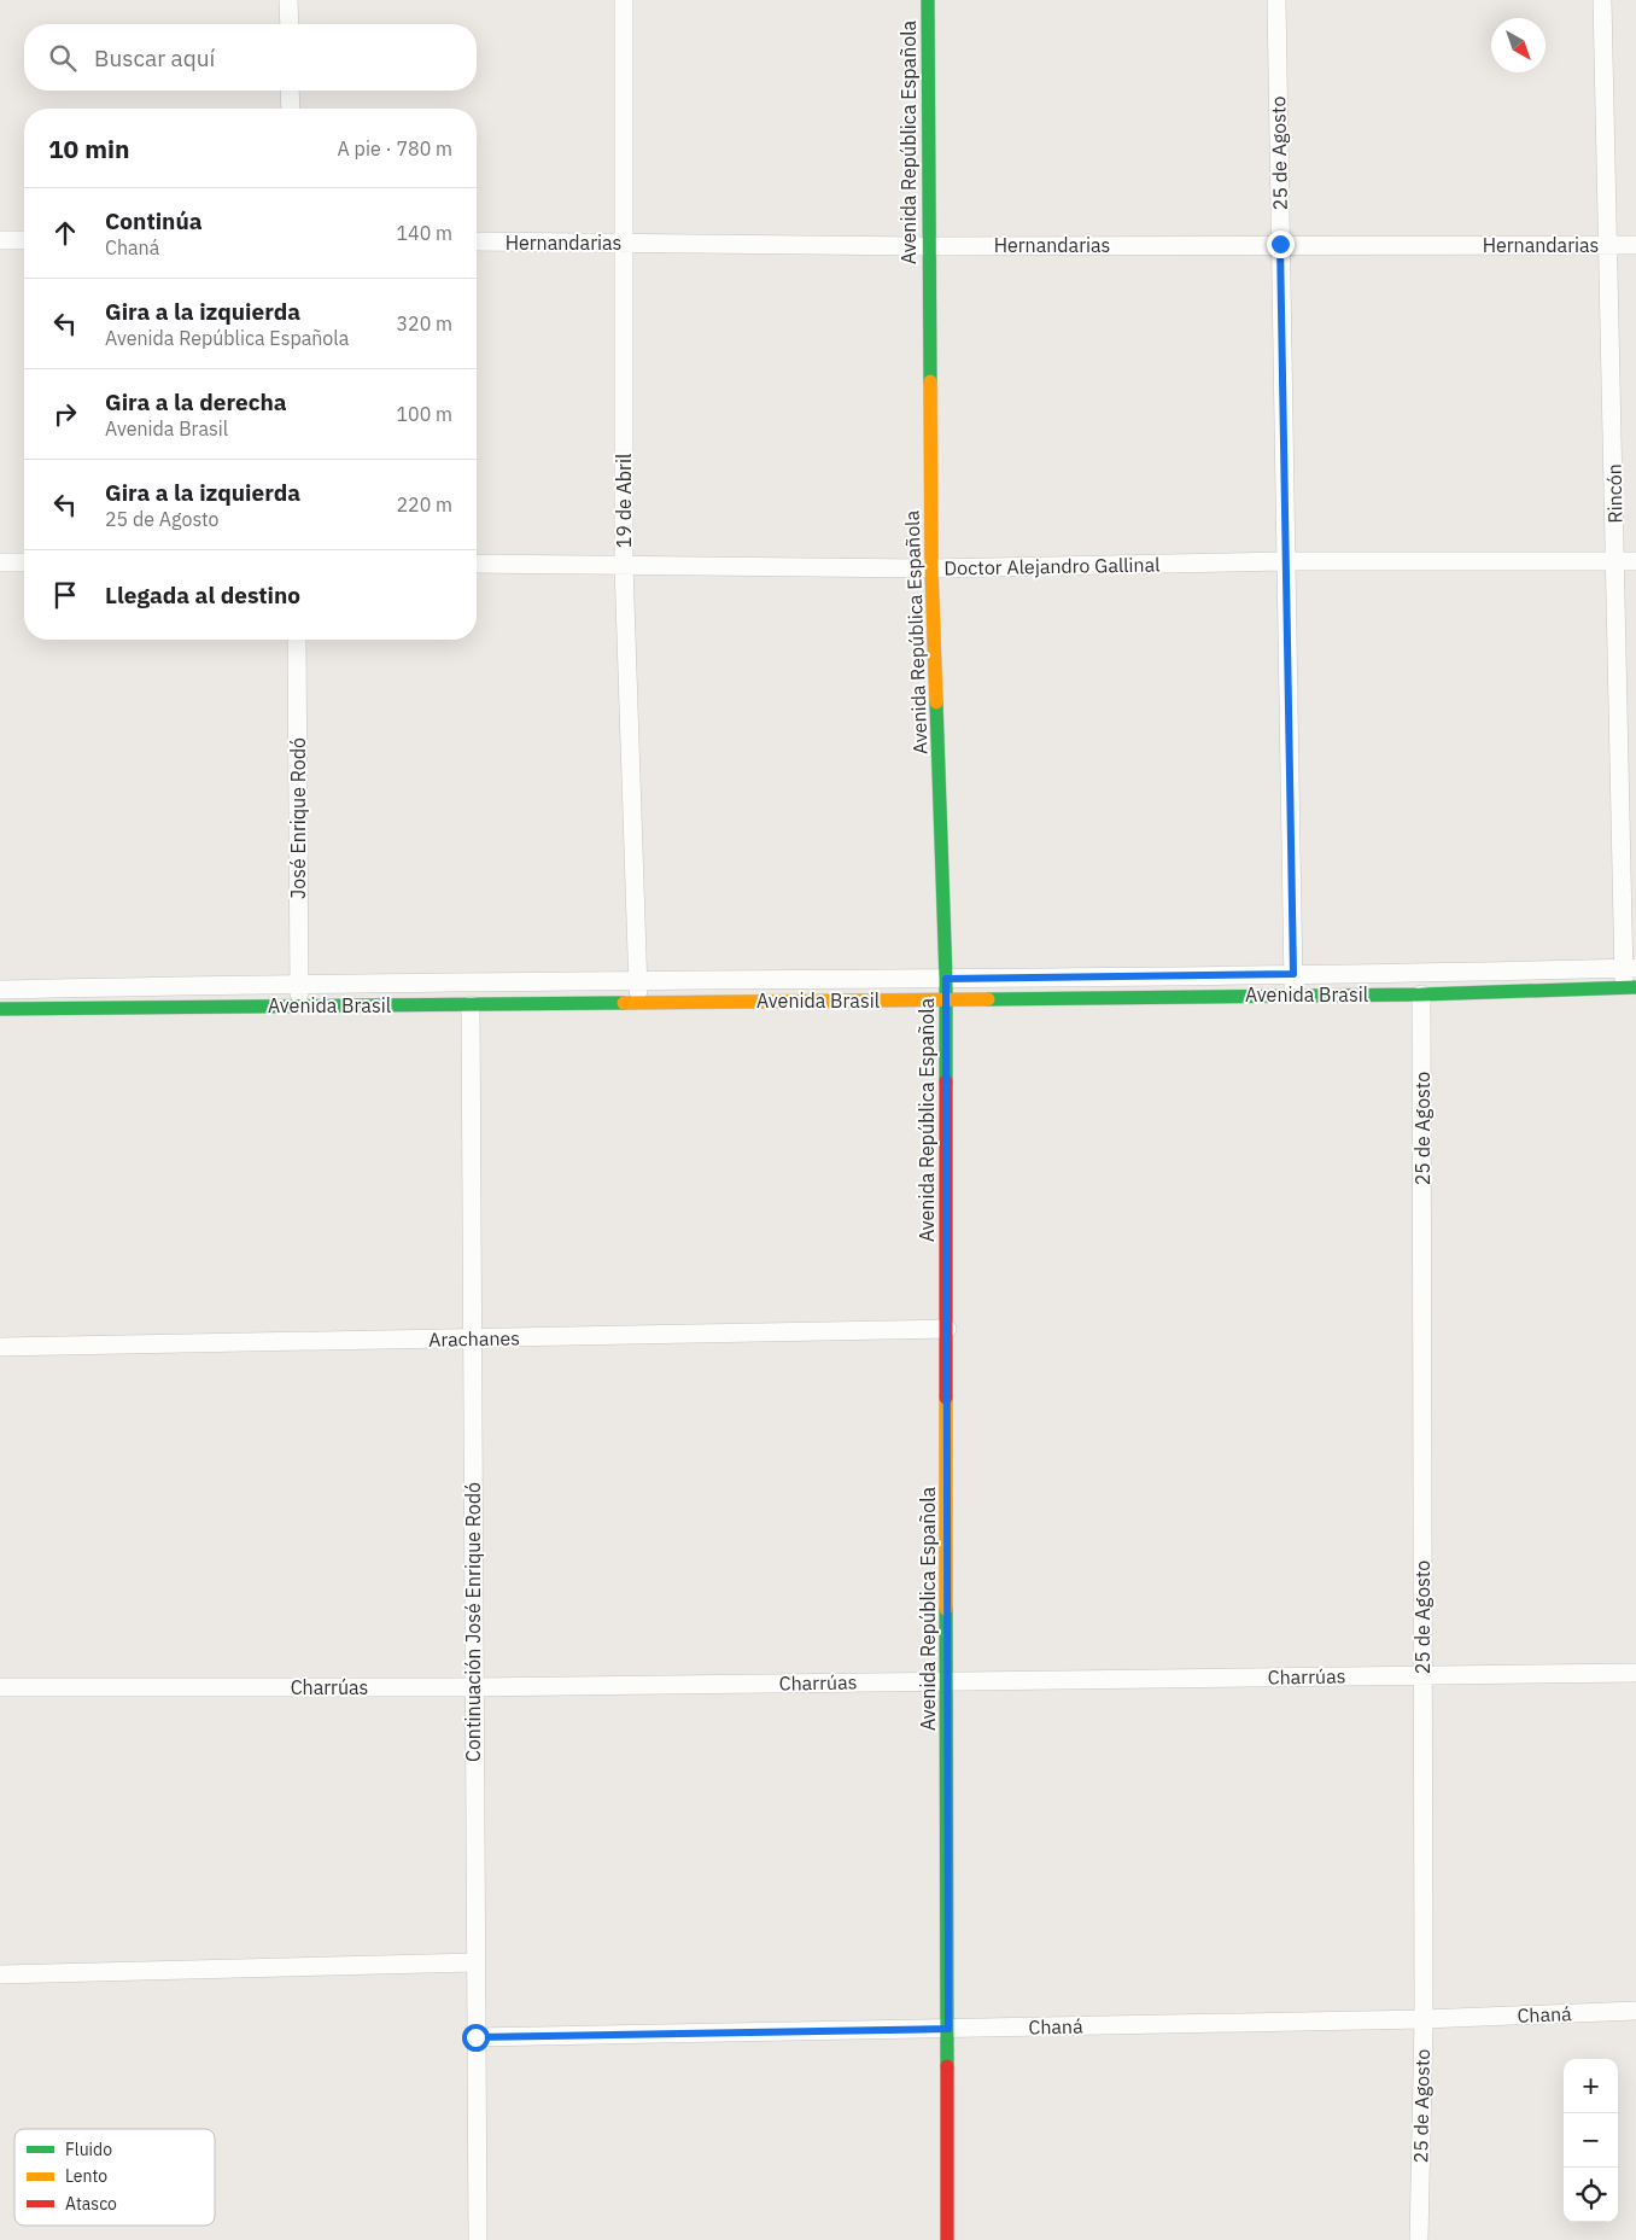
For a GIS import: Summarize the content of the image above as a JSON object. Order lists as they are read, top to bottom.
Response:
{
  "streets": {
    "street": [
      "Avenida República Española",
      "25 de Agosto",
      "Hernandarias",
      "Rincón",
      "19 de Abril",
      "Doctor Alejandro Gallinal",
      "José Enrique Rodó",
      "Avenida Brasil",
      "Arachanes",
      "Continuación José Enrique Rodó",
      "Charrúas",
      "Chaná"
    ]
  },
  "crossings": [
    ["Avenida República Española", "Hernandarias"],
    ["Avenida República Española", "Doctor Alejandro Gallinal"],
    ["Avenida República Española", "Avenida Brasil"],
    ["Avenida República Española", "Arachanes"],
    ["Avenida República Española", "Charrúas"],
    ["Avenida República Española", "Chaná"],
    ["25 de Agosto", "Hernandarias"],
    ["25 de Agosto", "Doctor Alejandro Gallinal"],
    ["25 de Agosto", "Avenida Brasil"],
    ["25 de Agosto", "Charrúas"],
    ["25 de Agosto", "Chaná"],
    ["Hernandarias", "Rincón"],
    ["Hernandarias", "19 de Abril"],
    ["Rincón", "Doctor Alejandro Gallinal"],
    ["Rincón", "Avenida Brasil"],
    ["19 de Abril", "Doctor Alejandro Gallinal"],
    ["19 de Abril", "Avenida Brasil"],
    ["José Enrique Rodó", "Avenida Brasil"],
    ["Avenida Brasil", "Continuación José Enrique Rodó"],
    ["Arachanes", "Continuación José Enrique Rodó"],
    ["Continuación José Enrique Rodó", "Charrúas"],
    ["Continuación José Enrique Rodó", "Chaná"]
  ],
  "legend": ["Fluido", "Lento", "Atasco"],
  "north": "bottom right",
  "page": {
    "search": "Buscar aquí",
    "heading": ["10 min", "A pie · 780 m"],
    "list": [
      ["Continúa", "Chaná", "140 m"],
      ["Gira a la izquierda", "Avenida República Española", "320 m"],
      ["Gira a la derecha", "Avenida Brasil", "100 m"],
      ["Gira a la izquierda", "25 de Agosto", "220 m"],
      "Llegada al destino"
    ],
    "map_buttons": ["+", "−"]
  }
}
